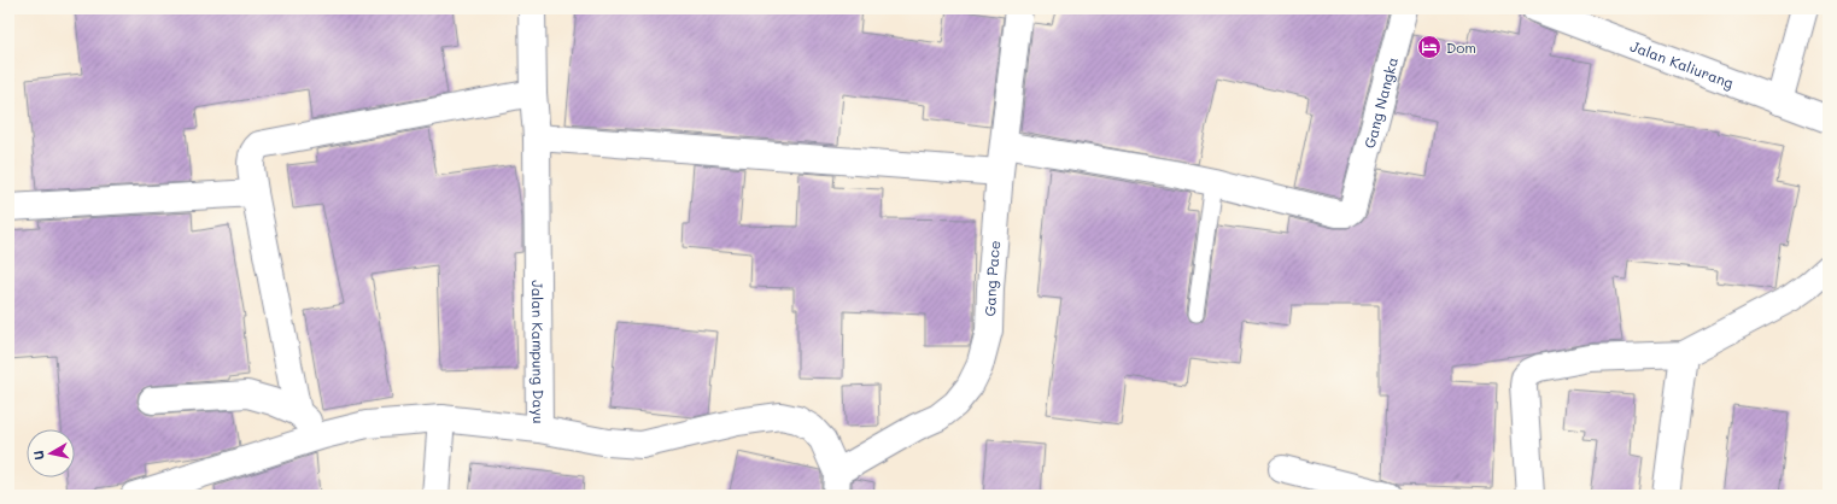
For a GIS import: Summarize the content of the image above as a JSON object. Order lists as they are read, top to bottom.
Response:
{
  "streets": {
    "street": [
      "Jalan Kaliurang",
      "Gang Nangka",
      "Gang Pace",
      "Jalan Kampung Dayu"
    ]
  },
  "crossings": [
    ["Gang Pace", "Jalan Kampung Dayu"]
  ],
  "places": {
    "hotel": ["Dom"]
  },
  "north": "left"
}
